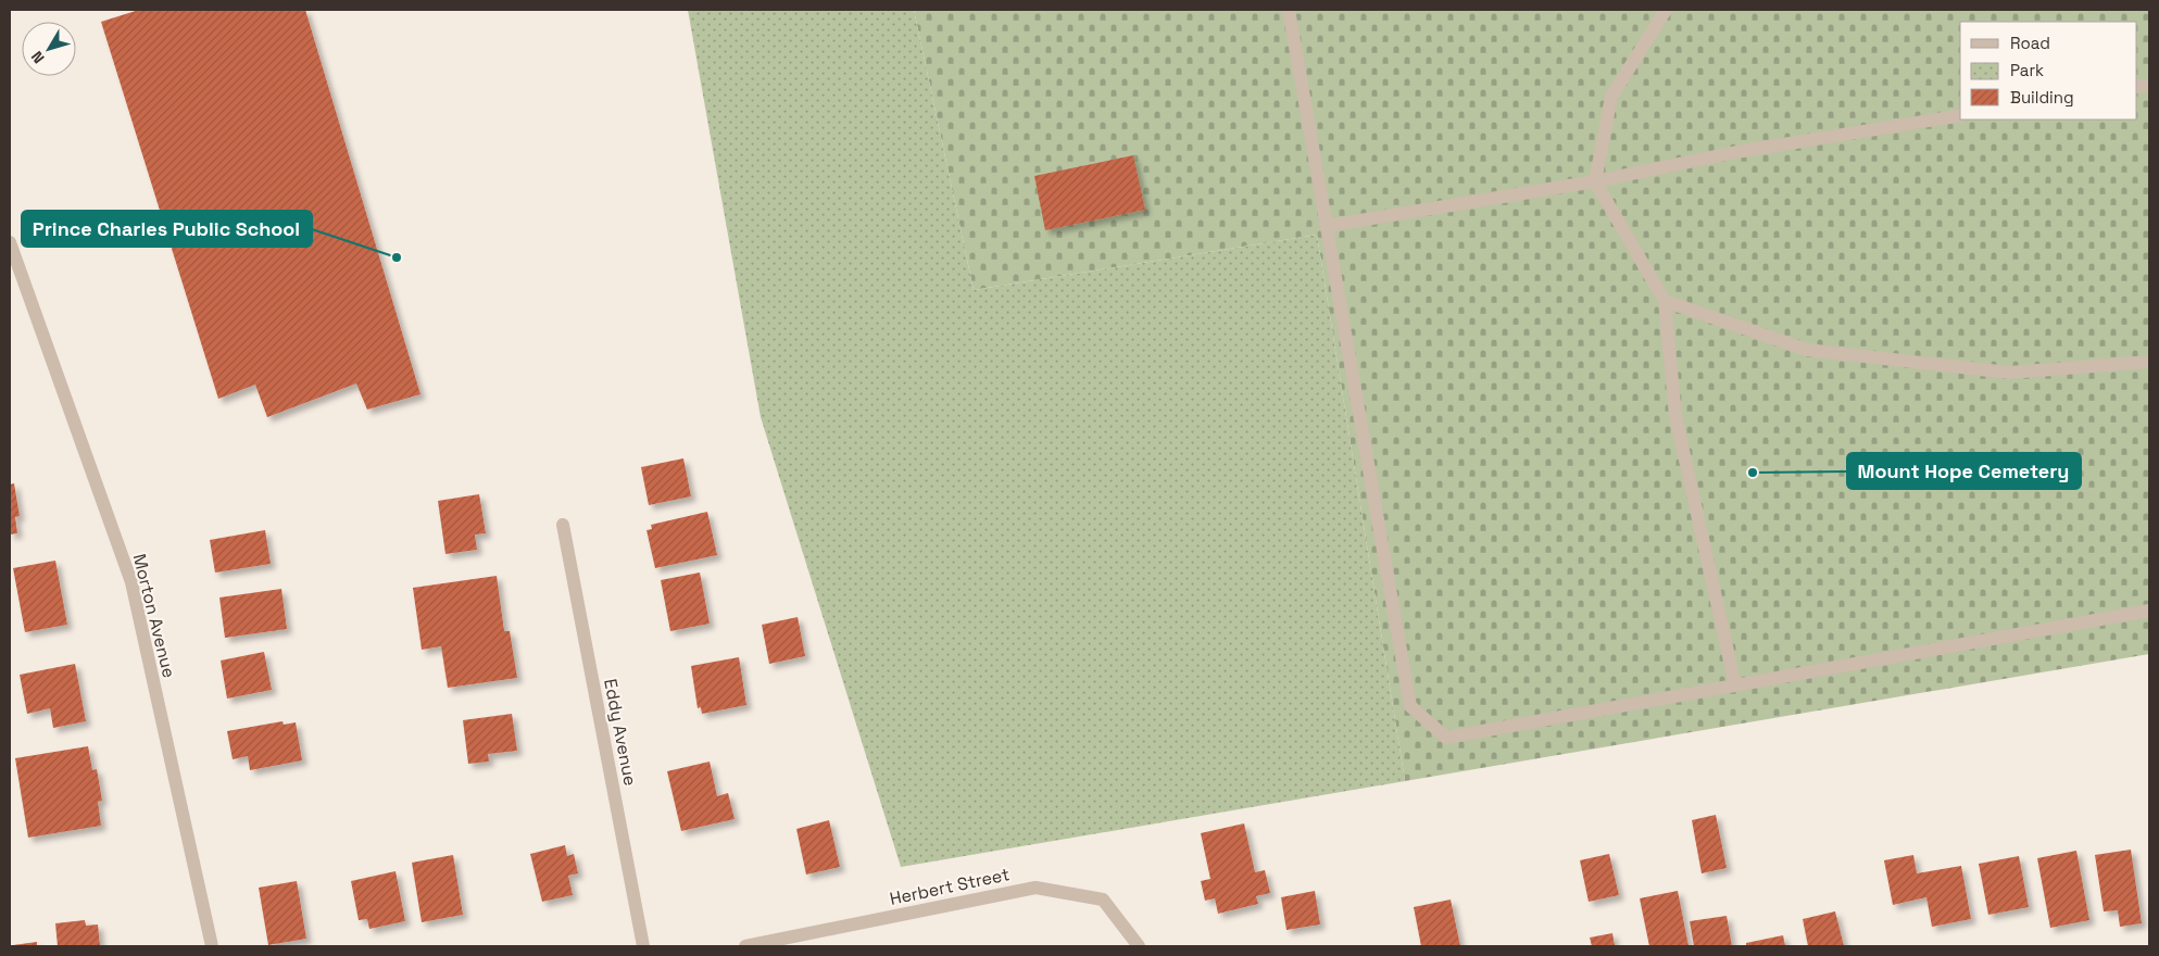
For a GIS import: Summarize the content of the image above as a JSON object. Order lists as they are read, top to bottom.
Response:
{
  "streets": {
    "street": ["Morton Avenue", "Eddy Avenue", "Herbert Street"]
  },
  "places": ["Prince Charles Public School", "Mount Hope Cemetery"],
  "legend": ["Road", "Park", "Building"],
  "north": "bottom left"
}
